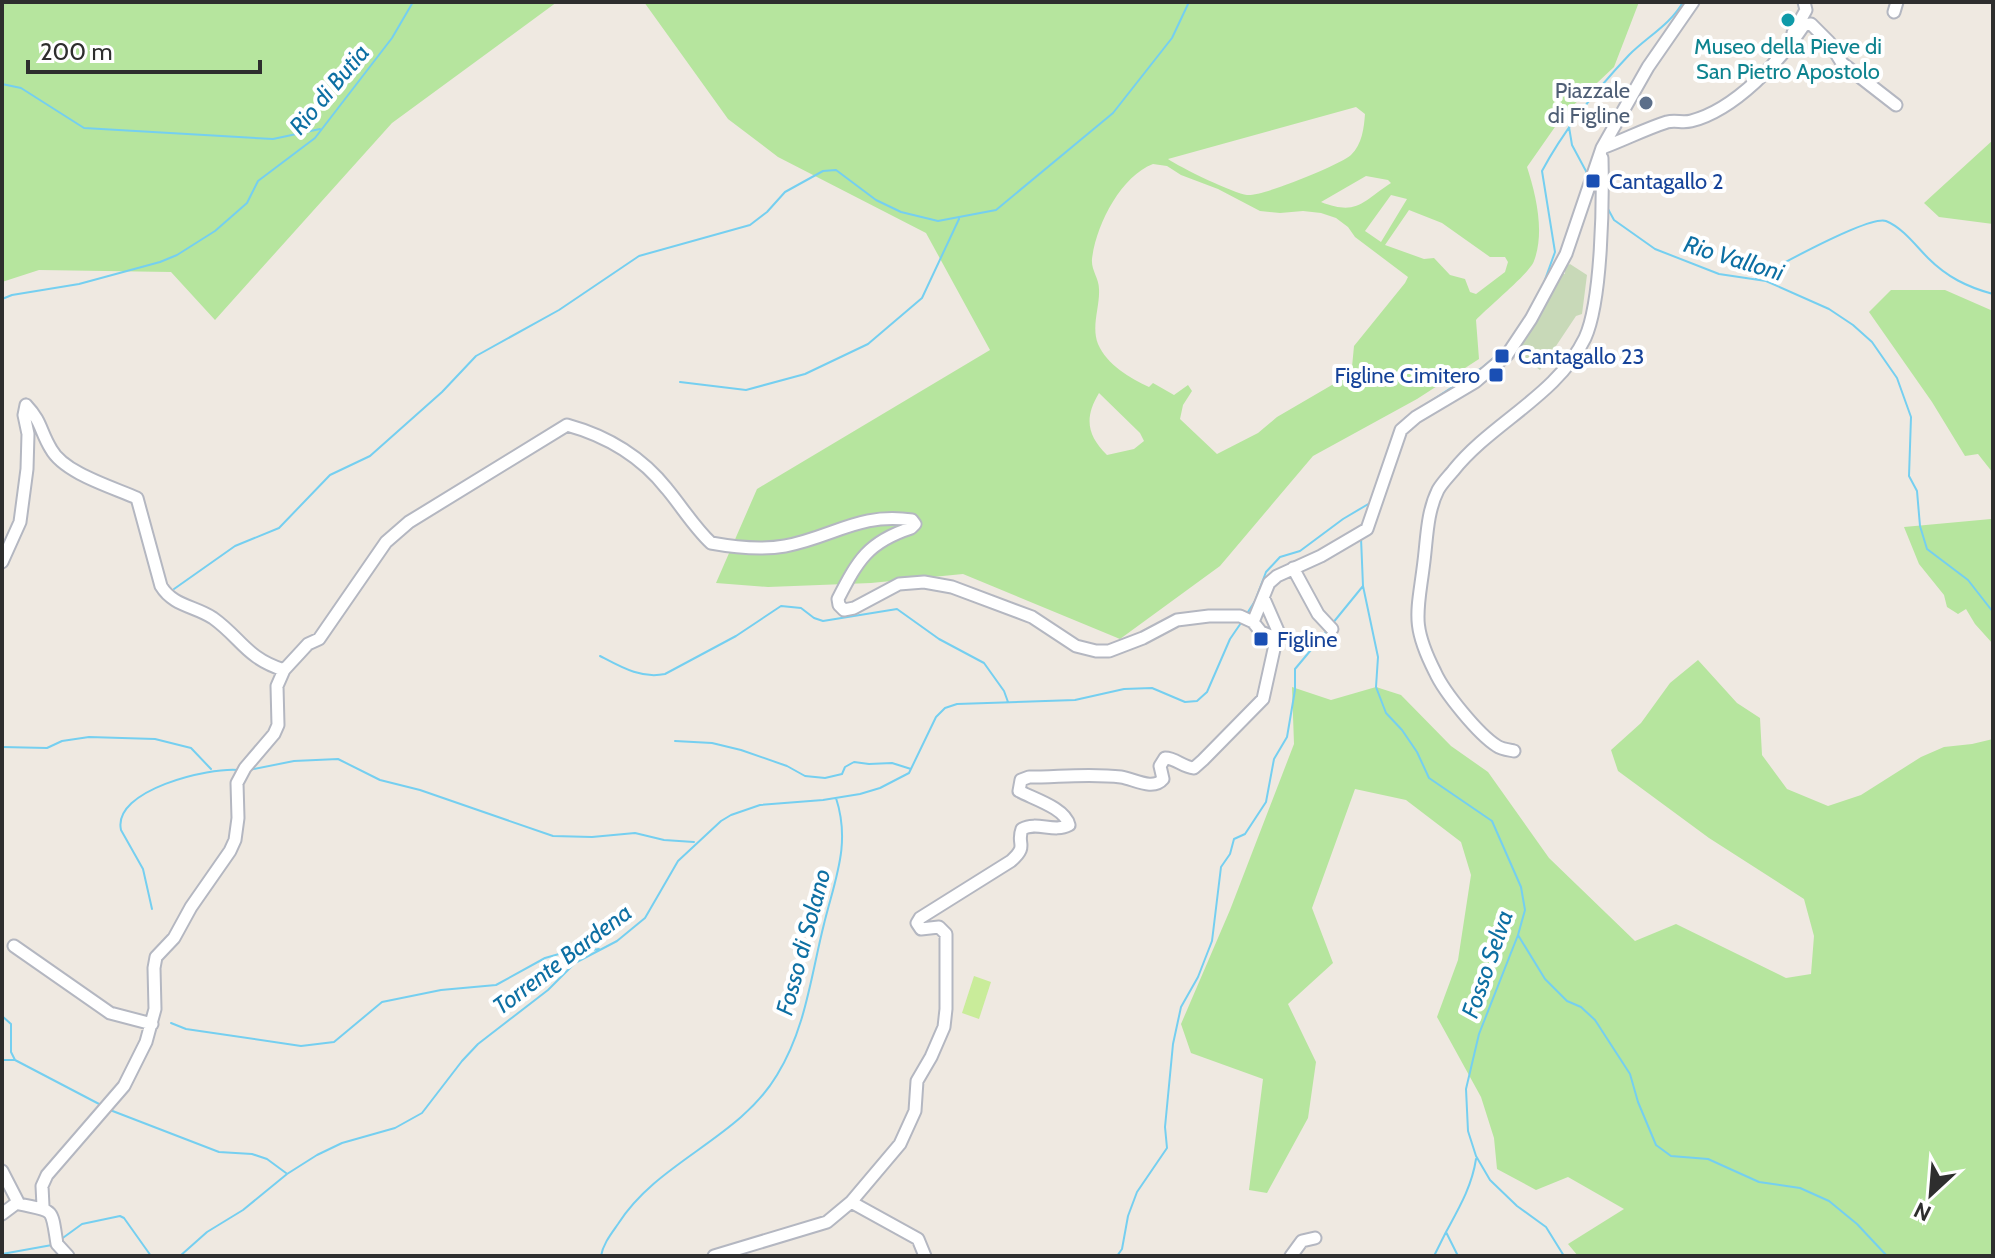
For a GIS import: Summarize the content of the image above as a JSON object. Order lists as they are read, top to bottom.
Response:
{
  "water": [
    "Rio di Butia",
    "Rio Valloni",
    "Fosso di Solano",
    "Torrente Bardena",
    "Fosso Selva"
  ],
  "places": {
    "other": ["Museo della Pieve di San Pietro Apostolo", "Piazzale di Figline"],
    "transit": [
      "Cantagallo 2",
      "Cantagallo 23",
      "Figline Cimitero",
      "Figline"
    ]
  },
  "scale_bar": "200 m",
  "north": "bottom left"
}
